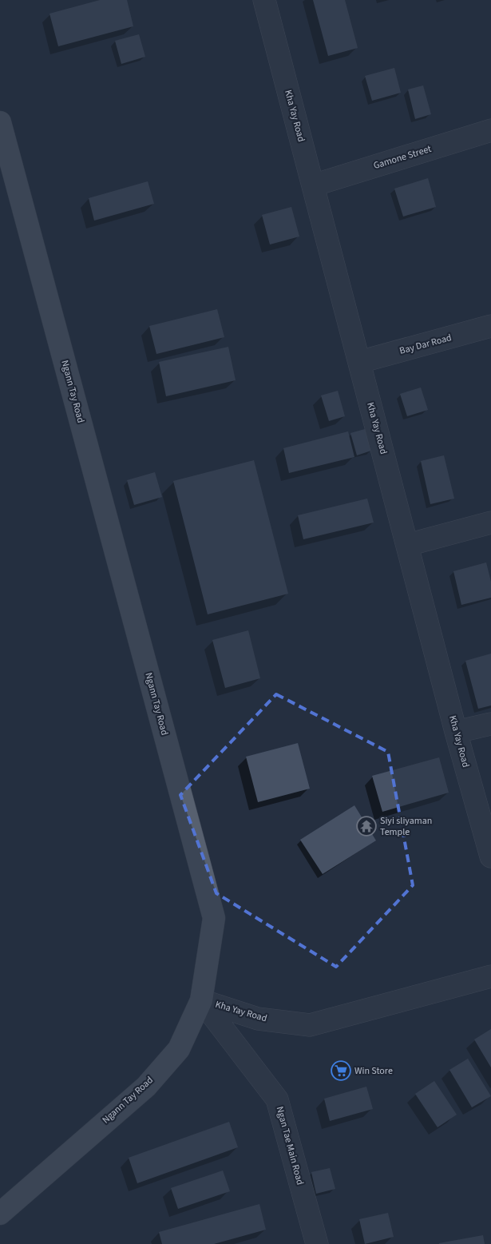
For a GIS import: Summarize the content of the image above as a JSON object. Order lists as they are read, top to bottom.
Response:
{
  "streets": {
    "main road": ["Ngann Tay Road"],
    "street": [
      "Kha Yay Road",
      "Gamone Street",
      "Bay Dar Road",
      "Ngan Tae Main Road"
    ]
  },
  "crossings": [
    ["Kha Yay Road", "Gamone Street"],
    ["Kha Yay Road", "Bay Dar Road"],
    ["Kha Yay Road", "Ngann Tay Road"],
    ["Kha Yay Road", "Ngan Tae Main Road"],
    ["Ngann Tay Road", "Ngan Tae Main Road"]
  ],
  "places": {
    "temple": ["Siyi sliyaman Temple"],
    "supermarket": ["Win Store"]
  }
}
